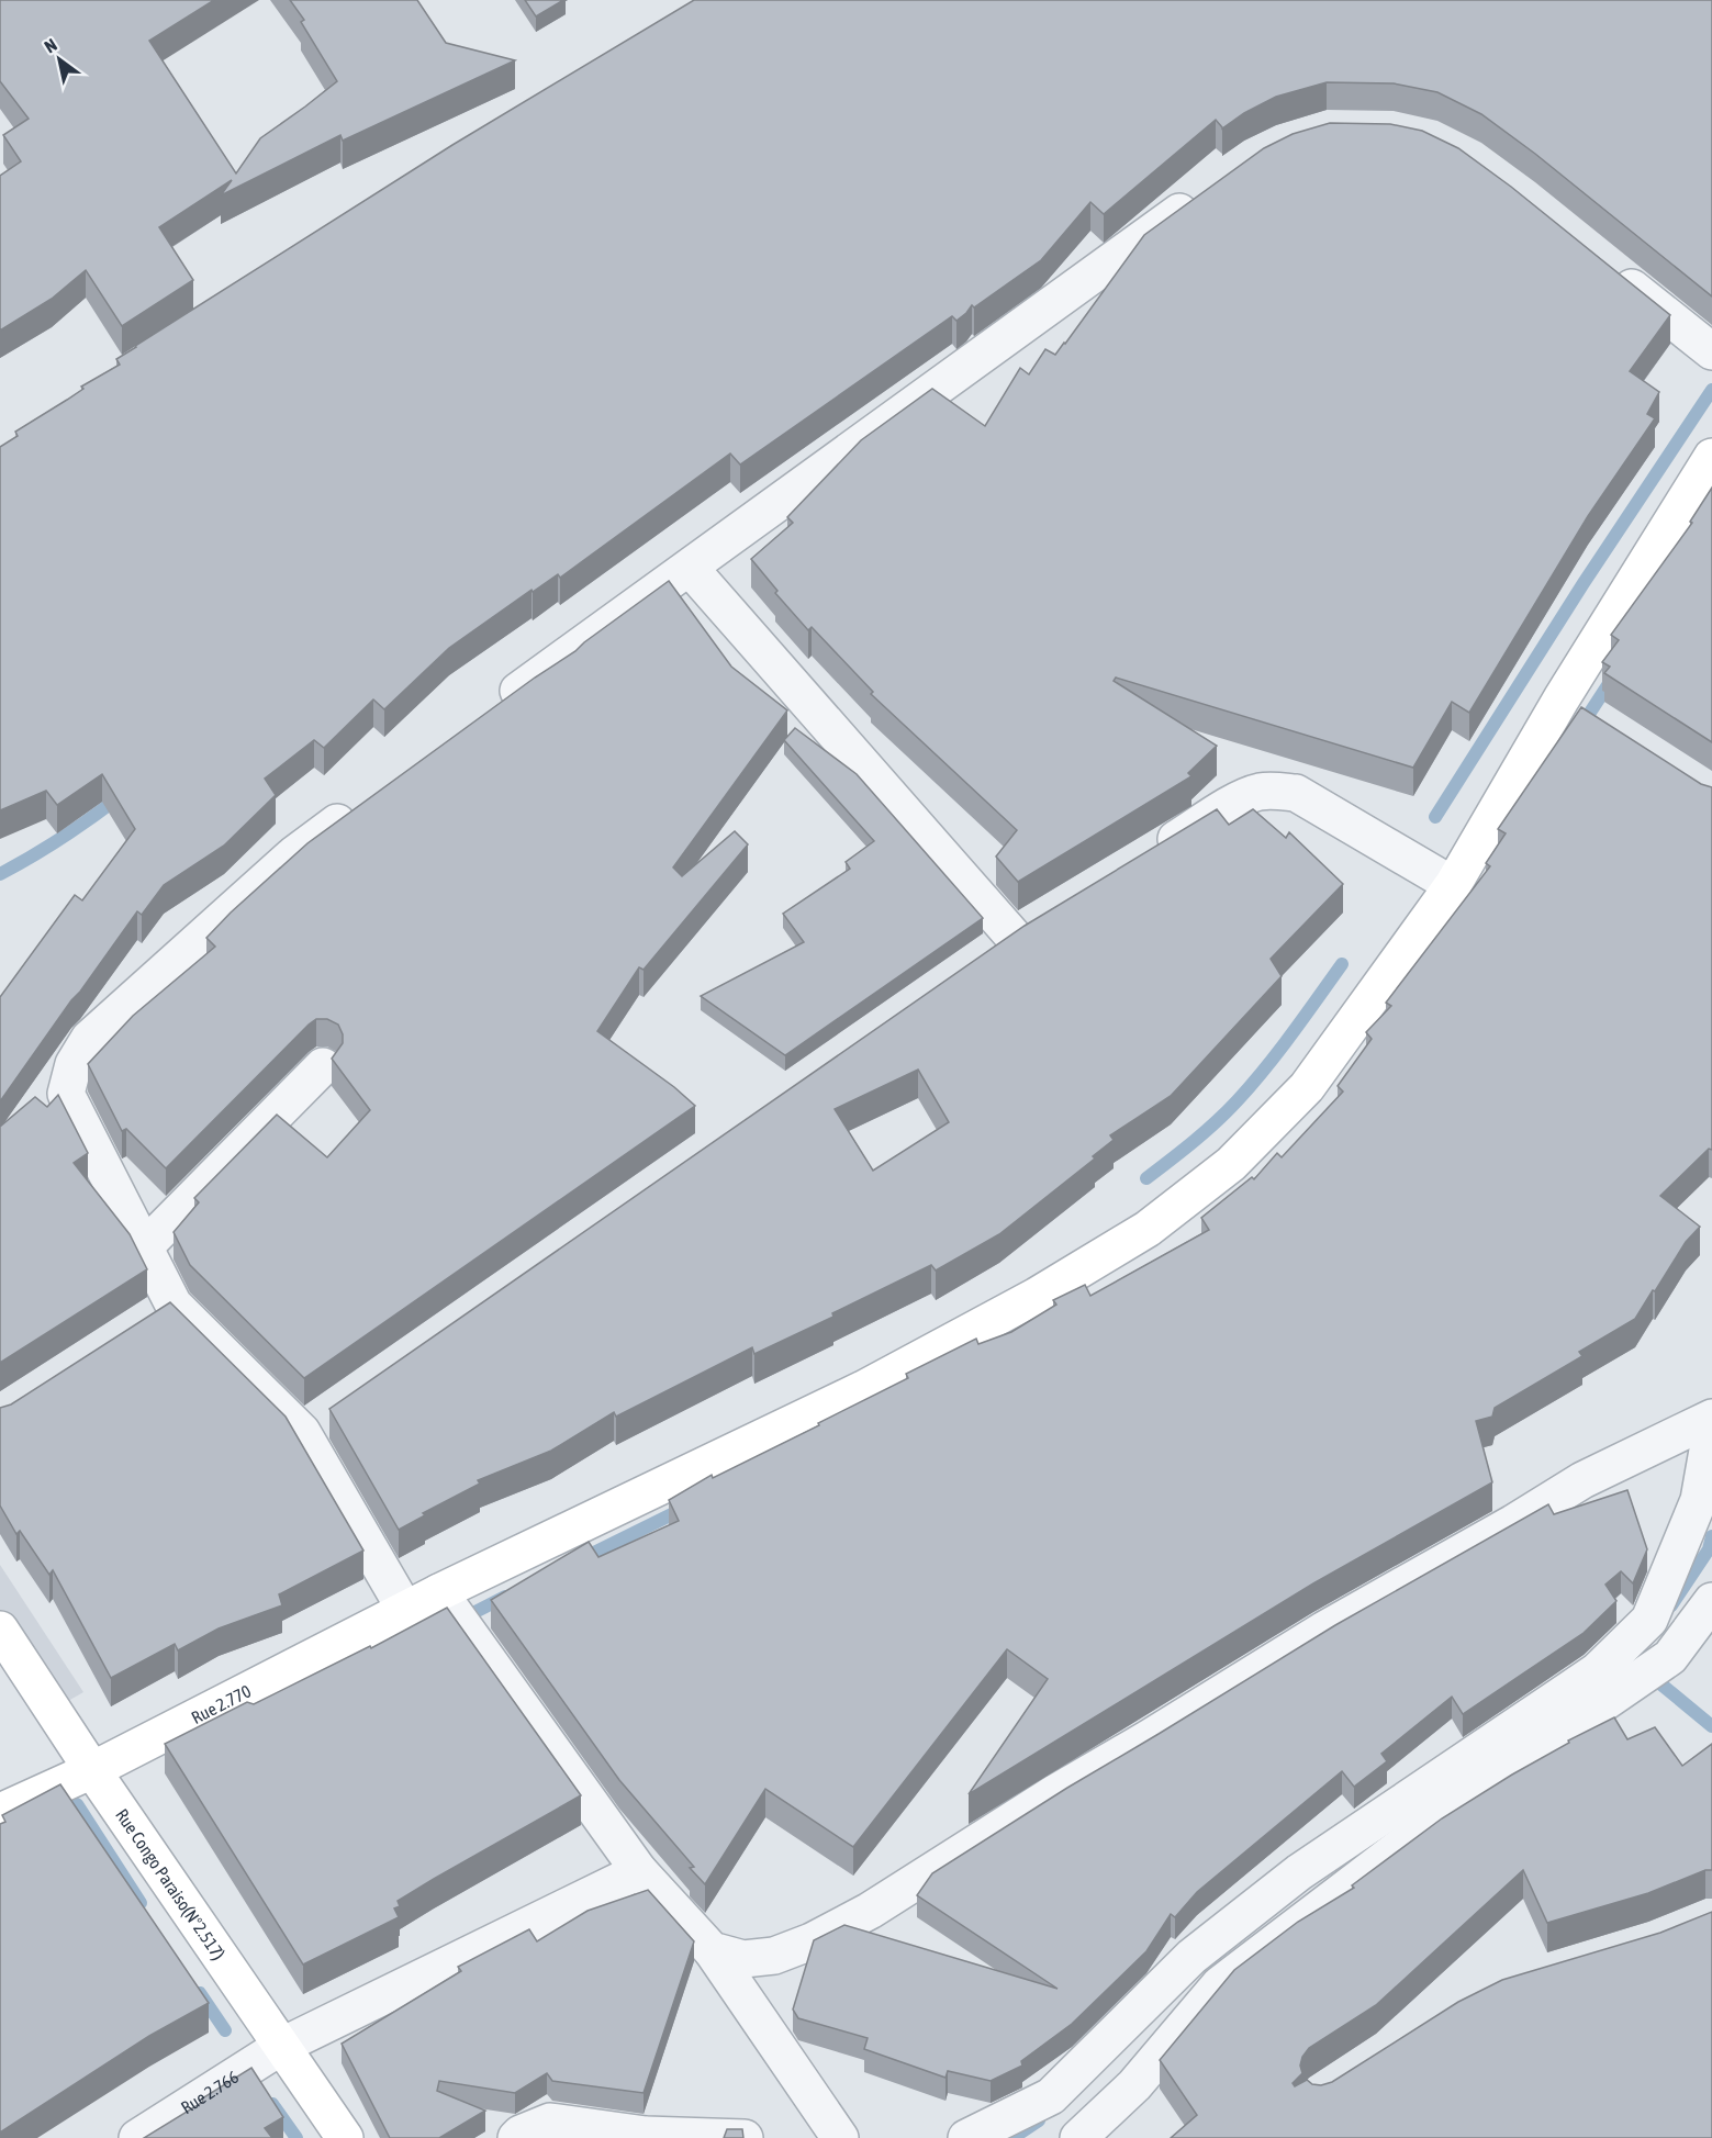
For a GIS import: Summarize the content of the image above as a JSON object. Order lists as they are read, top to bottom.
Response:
{
  "streets": {
    "street": ["Rue 2.770", "Rue Congo Paraiso(N°2.517)", "Rue 2.766"]
  },
  "crossings": [
    ["Rue 2.770", "Rue Congo Paraiso(N°2.517)"],
    ["Rue Congo Paraiso(N°2.517)", "Rue 2.766"]
  ],
  "north": "top left"
}
